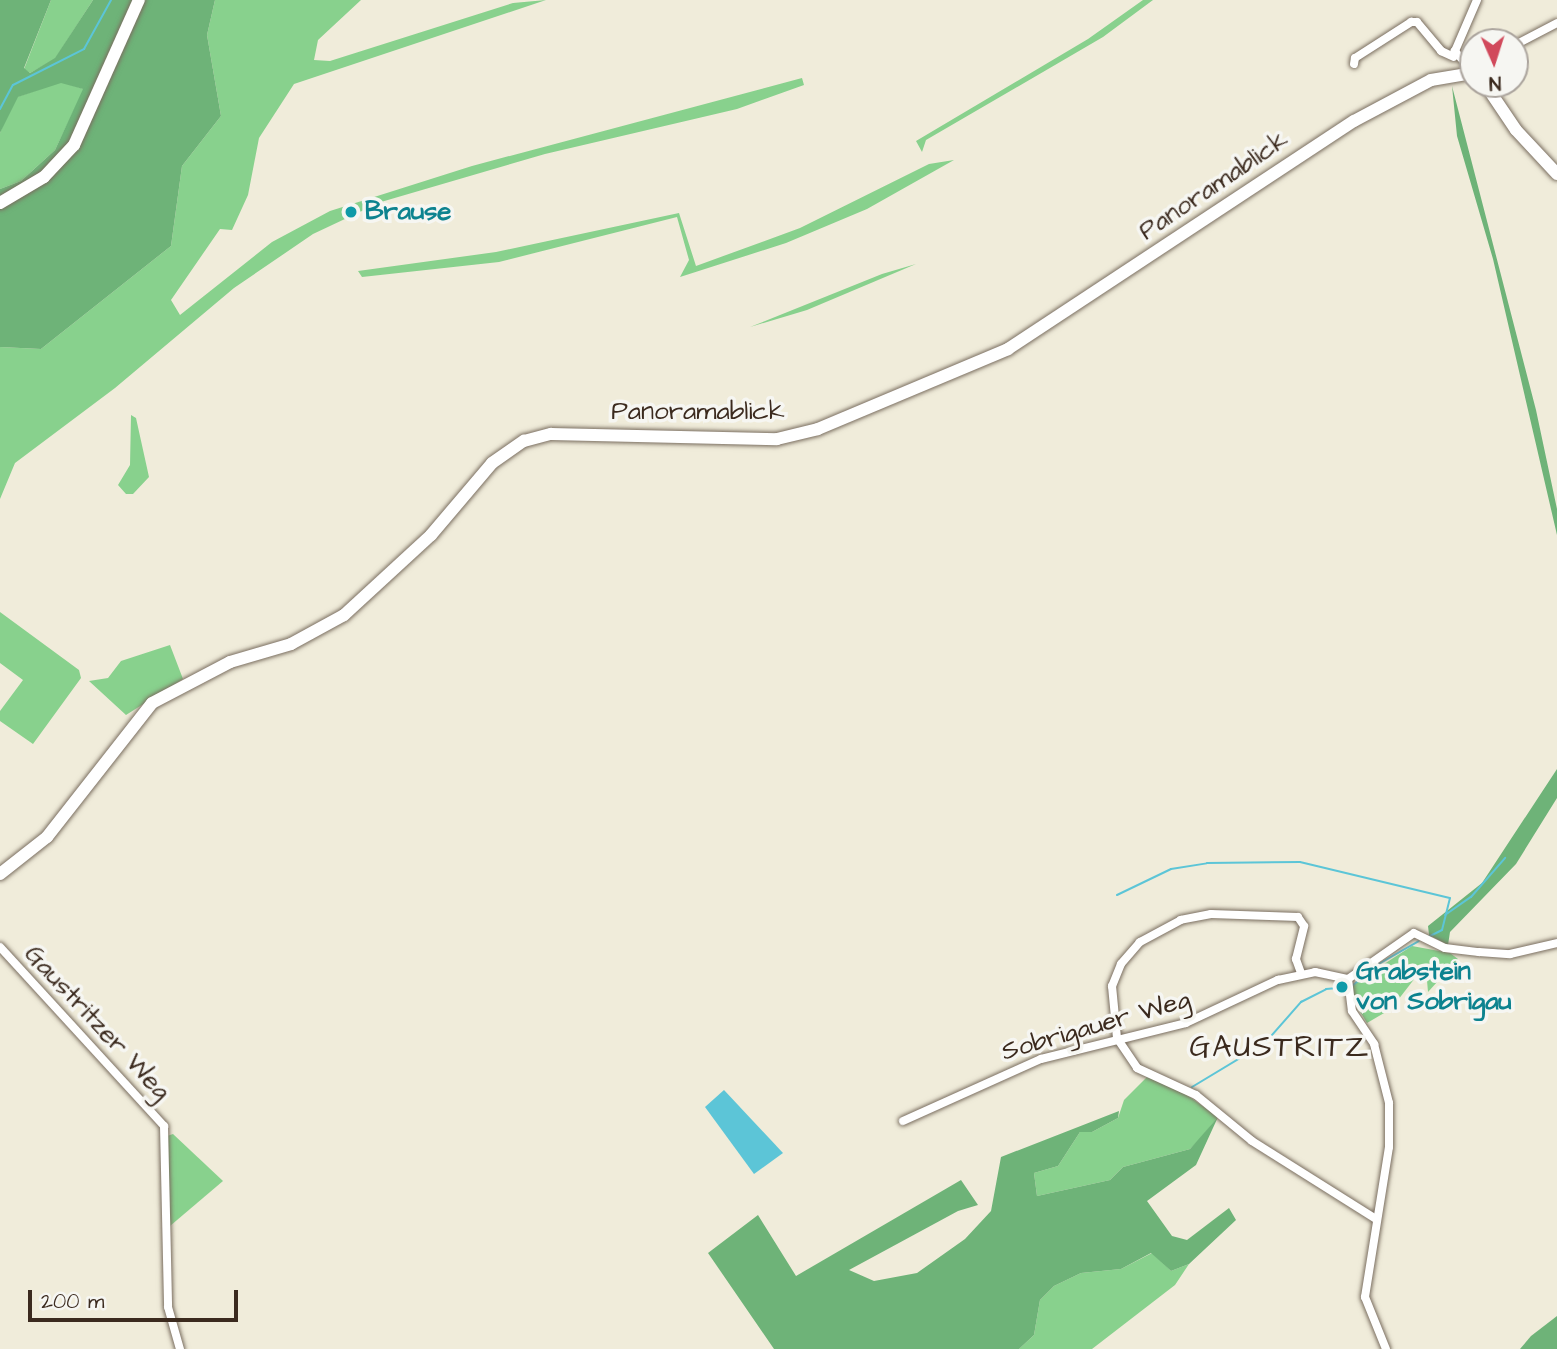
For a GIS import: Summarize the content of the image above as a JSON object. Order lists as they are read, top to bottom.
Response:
{
  "streets": {
    "street": ["Panoramablick", "Gaustritzer Weg", "Sobrigauer Weg"]
  },
  "districts": ["GAUSTRITZ"],
  "places": ["Brause", "Grabstein von Sobrigau"],
  "scale_bar": "200 m",
  "north": "bottom"
}
